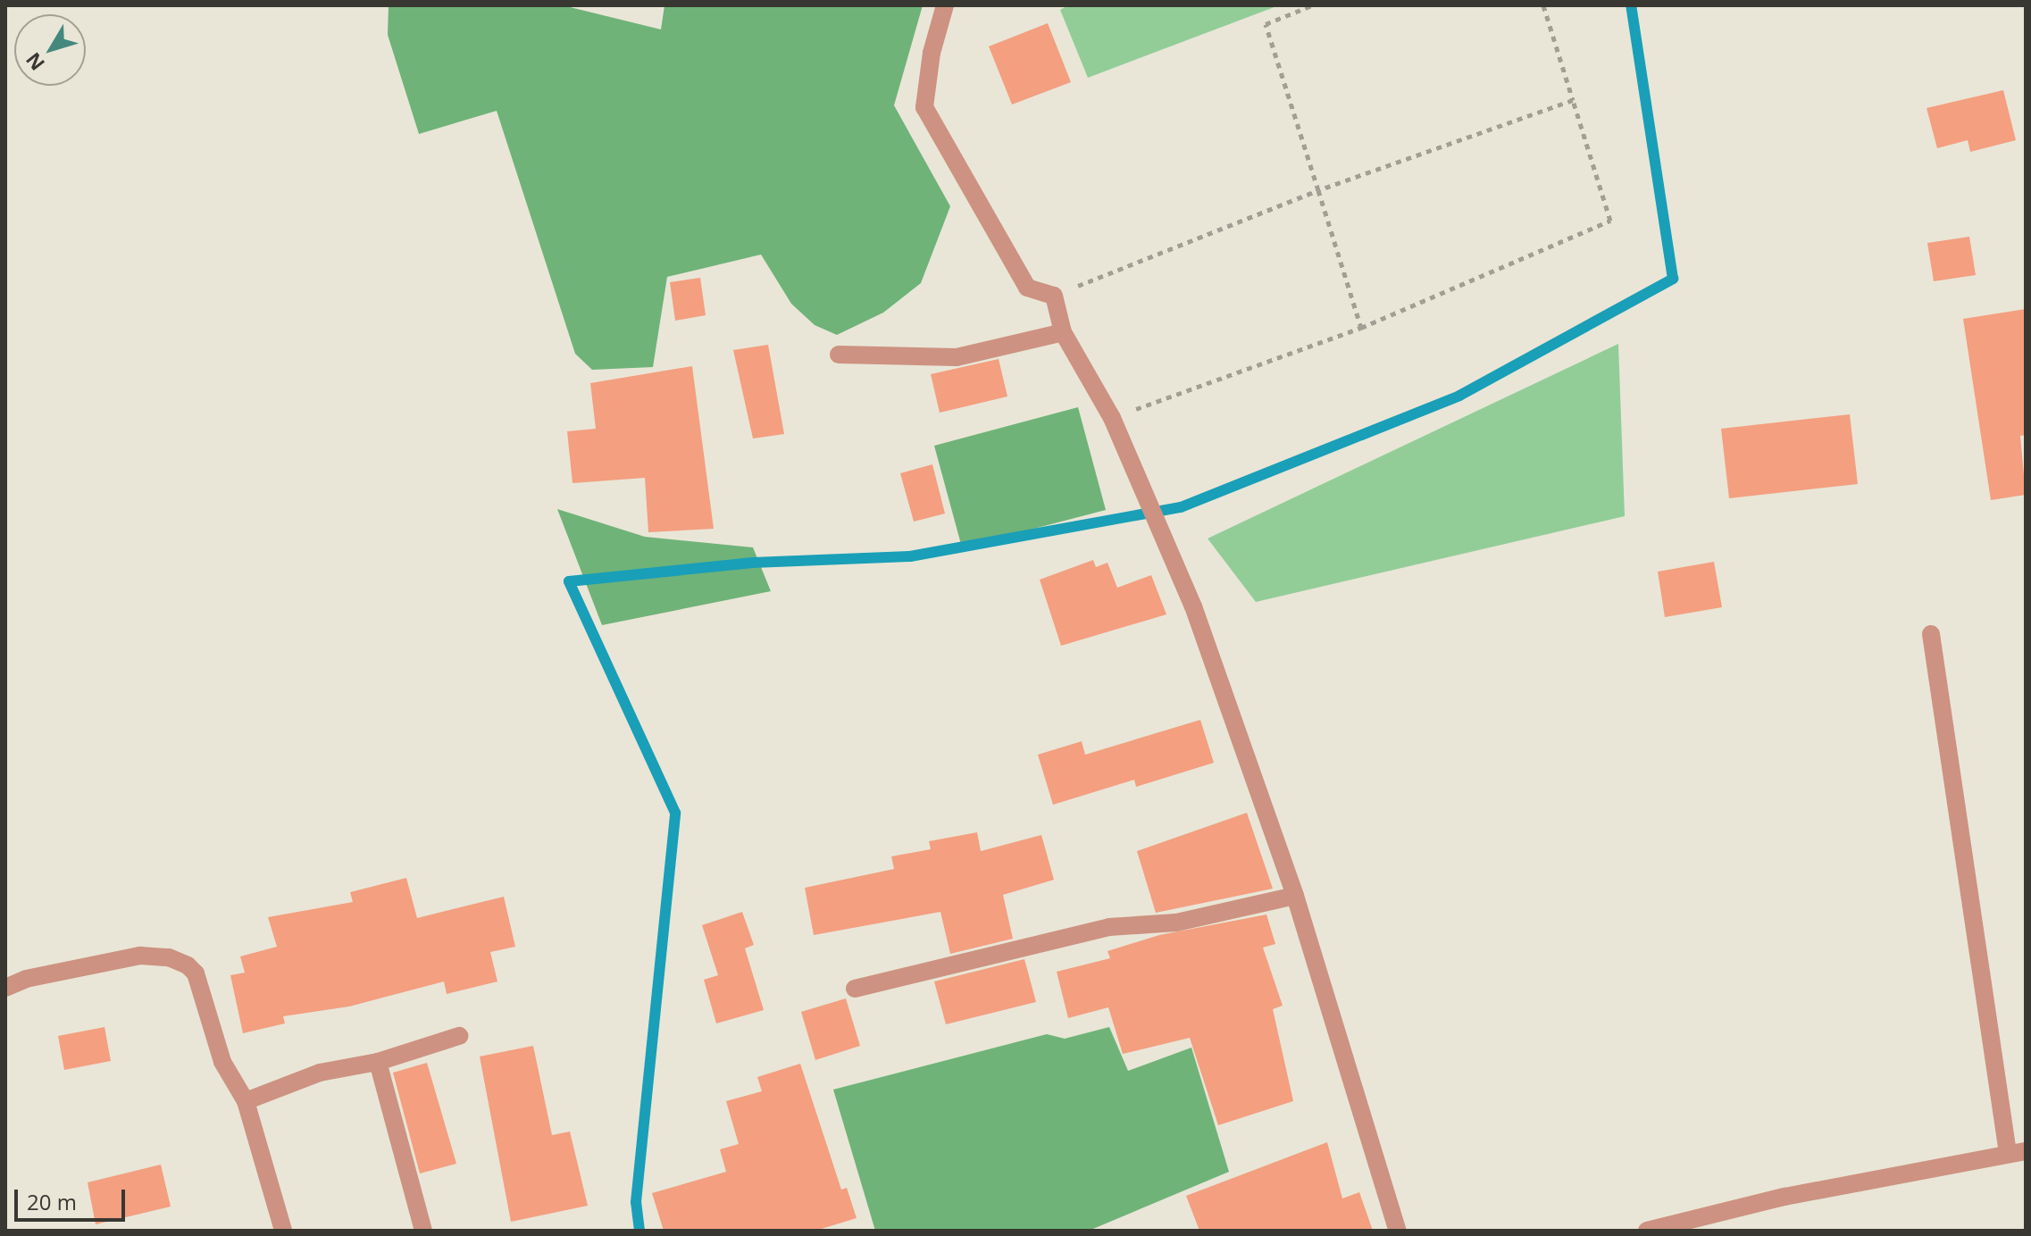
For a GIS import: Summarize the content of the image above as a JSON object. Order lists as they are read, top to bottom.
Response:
{
  "scale_bar": "20 m",
  "north": "bottom left"
}
